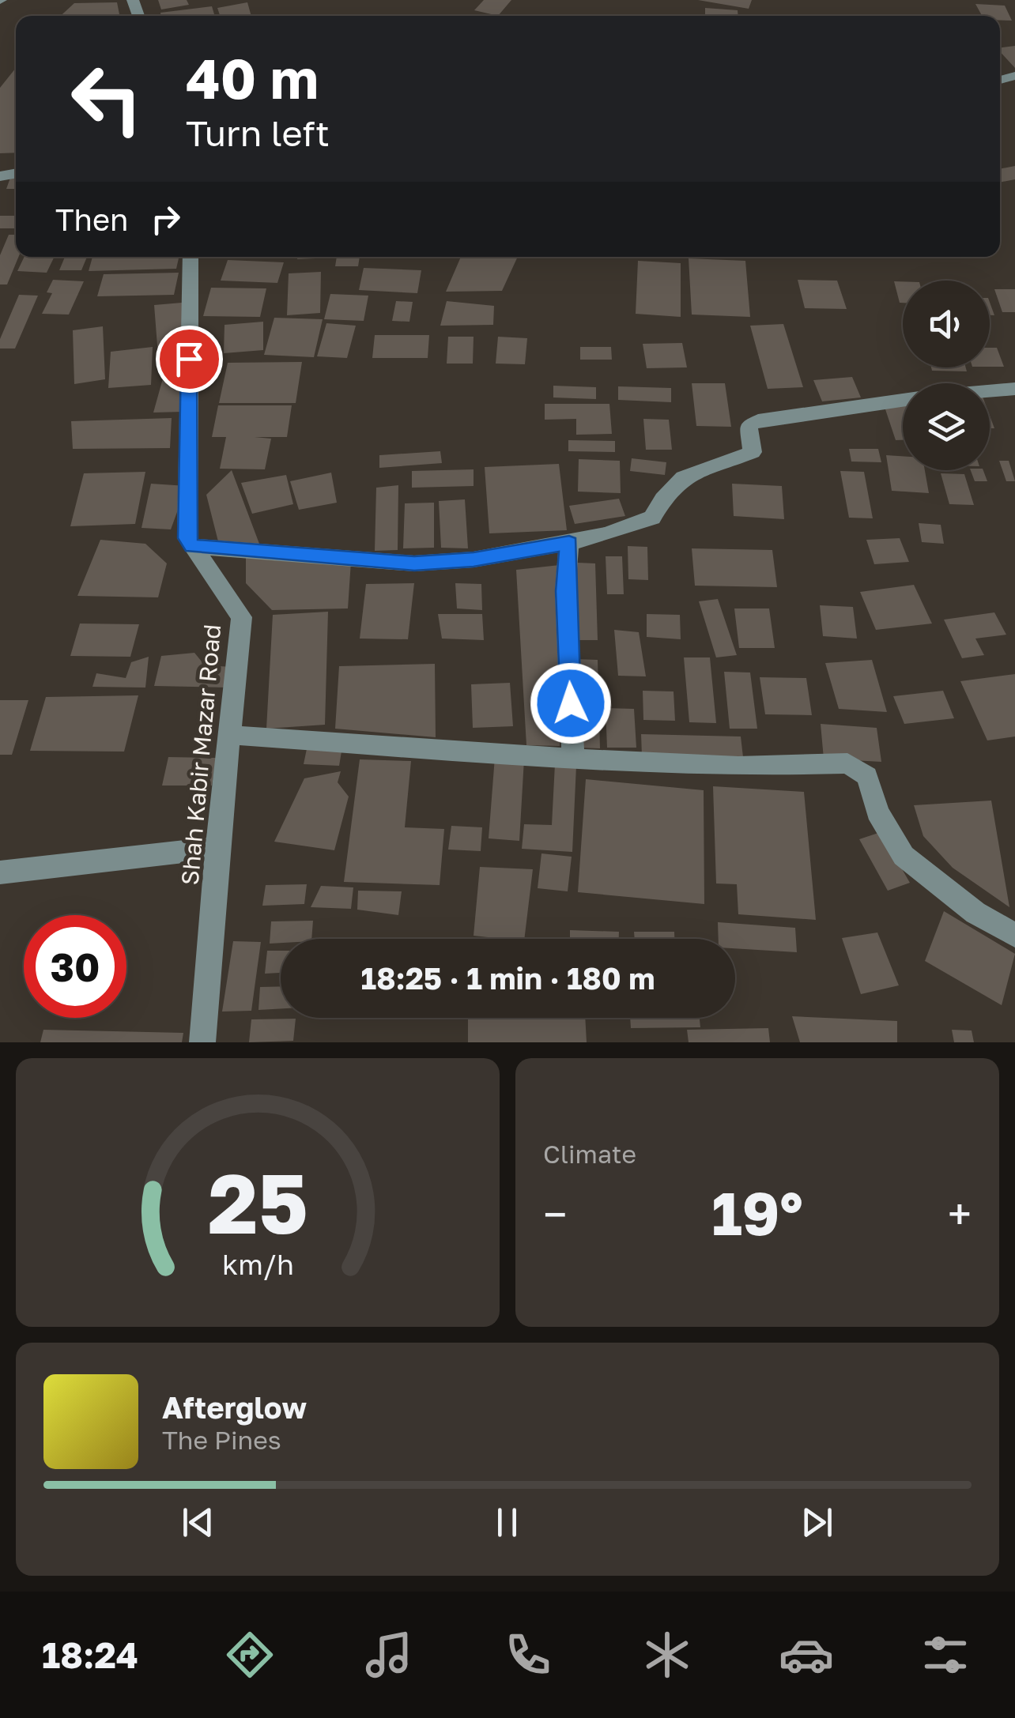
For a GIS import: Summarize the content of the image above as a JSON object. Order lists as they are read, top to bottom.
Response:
{
  "streets": {
    "street": ["Shah Kabir Mazar Road"]
  },
  "page": {
    "turn": ["40 m", "Turn left"],
    "then": "Then",
    "limit": "30",
    "trip": "18:25 · 1 min · 180 m",
    "tile": "Climate",
    "heat": ["−", "19°", "+"],
    "song": ["Afterglow", "The Pines"],
    "tabs": "18:24",
    "gauge": ["25", "km/h"]
  }
}
